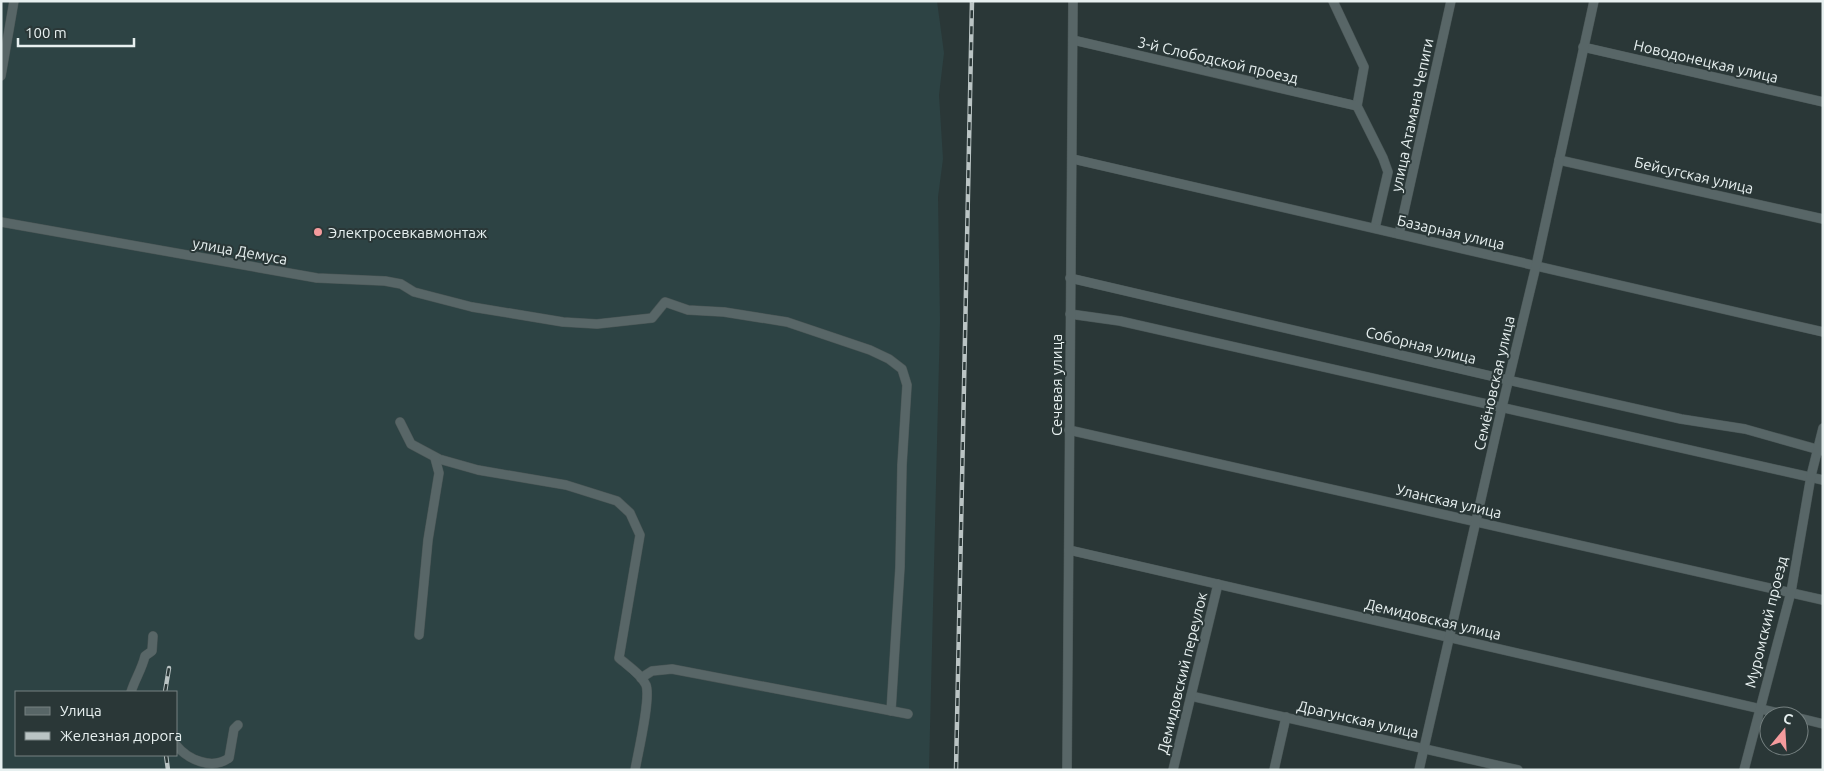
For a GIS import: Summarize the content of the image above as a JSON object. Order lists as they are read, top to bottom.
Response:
{
  "streets": {
    "street": [
      "3-й Слободской проезд",
      "Новодонецкая улица",
      "улица Атамана Чепиги",
      "Бейсугская улица",
      "Базарная улица",
      "улица Демуса",
      "Соборная улица",
      "Семёновская улица",
      "Сечевая улица",
      "Уланская улица",
      "Демидовская улица",
      "Муромский проезд",
      "Демидовский переулок",
      "Драгунская улица"
    ]
  },
  "crossings": [
    ["3-й Слободской проезд", "Сечевая улица"],
    ["Новодонецкая улица", "Семёновская улица"],
    ["улица Атамана Чепиги", "Базарная улица"],
    ["Бейсугская улица", "Семёновская улица"],
    ["Базарная улица", "Семёновская улица"],
    ["Базарная улица", "Сечевая улица"],
    ["Соборная улица", "Семёновская улица"],
    ["Соборная улица", "Сечевая улица"],
    ["Соборная улица", "Муромский проезд"],
    ["Семёновская улица", "Уланская улица"],
    ["Семёновская улица", "Демидовская улица"],
    ["Семёновская улица", "Драгунская улица"],
    ["Сечевая улица", "Уланская улица"],
    ["Сечевая улица", "Демидовская улица"],
    ["Уланская улица", "Муромский проезд"],
    ["Демидовская улица", "Муромский проезд"],
    ["Демидовская улица", "Демидовский переулок"],
    ["Демидовский переулок", "Драгунская улица"]
  ],
  "places": ["Электросевкавмонтаж"],
  "legend": ["Улица", "Железная дорога"],
  "scale_bar": "100 m",
  "north": "top"
}
